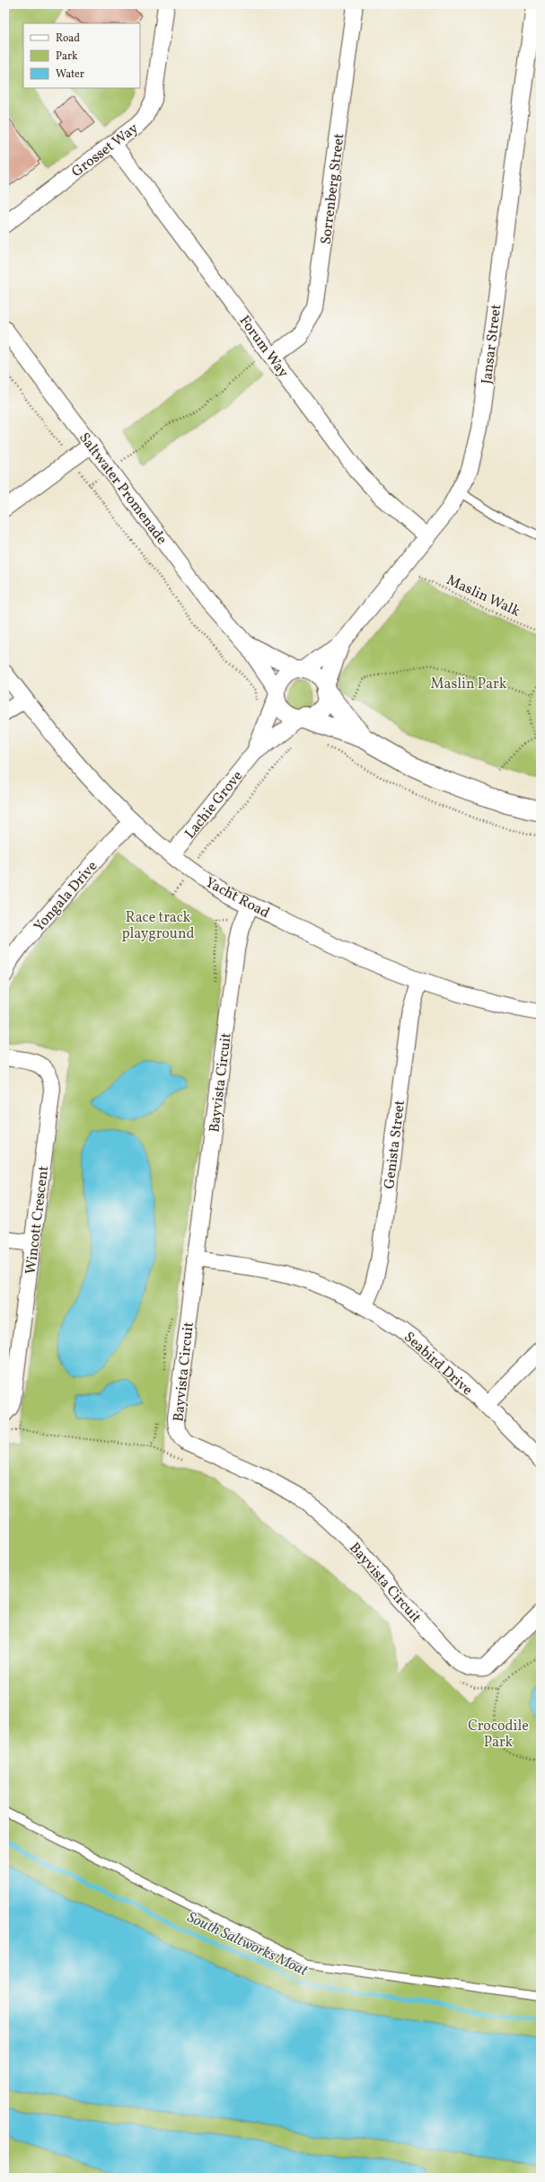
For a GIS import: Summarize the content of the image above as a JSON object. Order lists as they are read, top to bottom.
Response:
{
  "streets": {
    "street": [
      "Grosset Way",
      "Sorrenberg Street",
      "Jansar Street",
      "Forum Way",
      "Saltwater Promenade",
      "Lachie Grove",
      "Yongala Drive",
      "Yacht Road",
      "Bayvista Circuit",
      "Genista Street",
      "Wincott Crescent",
      "Seabird Drive"
    ],
    "path": ["Maslin Walk"]
  },
  "crossings": [
    ["Grosset Way", "Forum Way"],
    ["Sorrenberg Street", "Forum Way"],
    ["Jansar Street", "Forum Way"],
    ["Jansar Street", "Saltwater Promenade"],
    ["Jansar Street", "Lachie Grove"],
    ["Saltwater Promenade", "Lachie Grove"],
    ["Lachie Grove", "Yacht Road"],
    ["Yongala Drive", "Yacht Road"],
    ["Yacht Road", "Bayvista Circuit"],
    ["Yacht Road", "Genista Street"],
    ["Bayvista Circuit", "Seabird Drive"],
    ["Genista Street", "Seabird Drive"]
  ],
  "water": ["South Saltworks Moat"],
  "parks": ["Maslin Park", "Race track playground", "Crocodile Park"],
  "legend": ["Road", "Park", "Water"]
}
